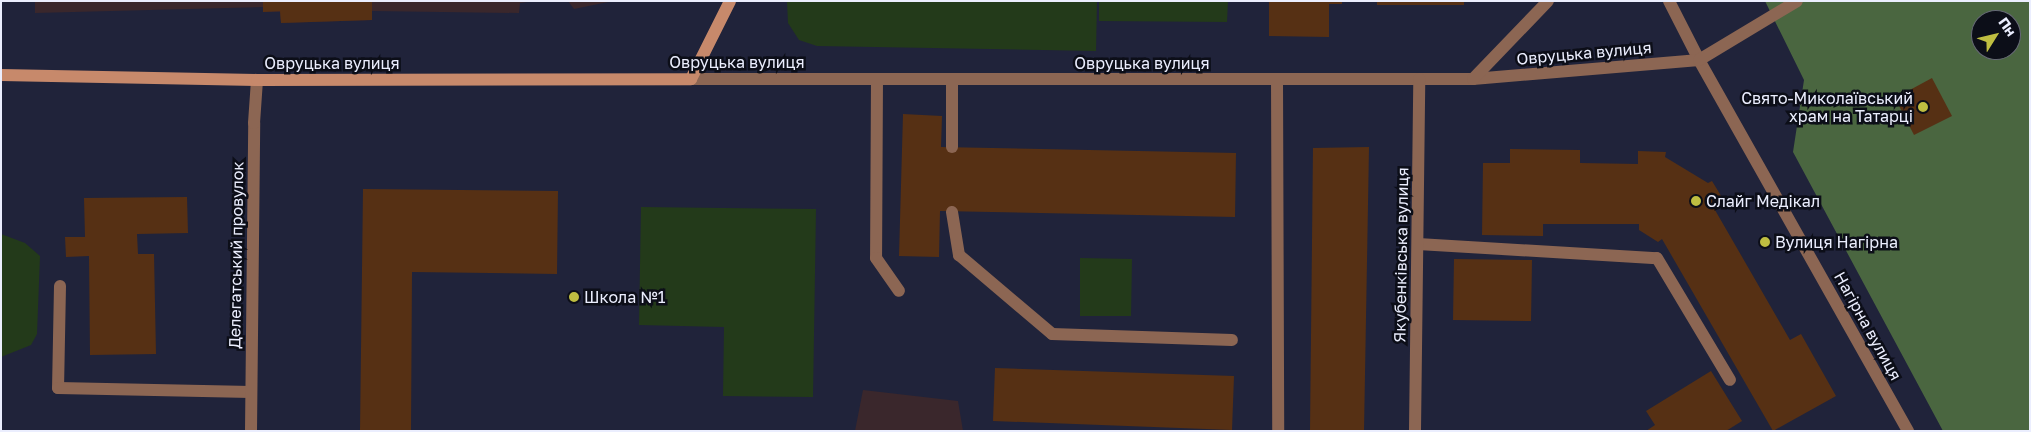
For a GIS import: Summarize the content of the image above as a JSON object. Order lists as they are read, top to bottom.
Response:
{
  "streets": {
    "street": [
      "Овруцька вулиця",
      "Делегатський провулок",
      "Якубенківська вулиця",
      "Нагірна вулиця"
    ]
  },
  "crossings": [
    ["Овруцька вулиця", "Делегатський провулок"],
    ["Овруцька вулиця", "Якубенківська вулиця"],
    ["Овруцька вулиця", "Нагірна вулиця"]
  ],
  "places": [
    "Свято-Миколаївський храм на Татарці",
    "Слайг Медікал",
    "Вулиця Нагірна",
    "Школа №1"
  ],
  "north": "top right"
}
